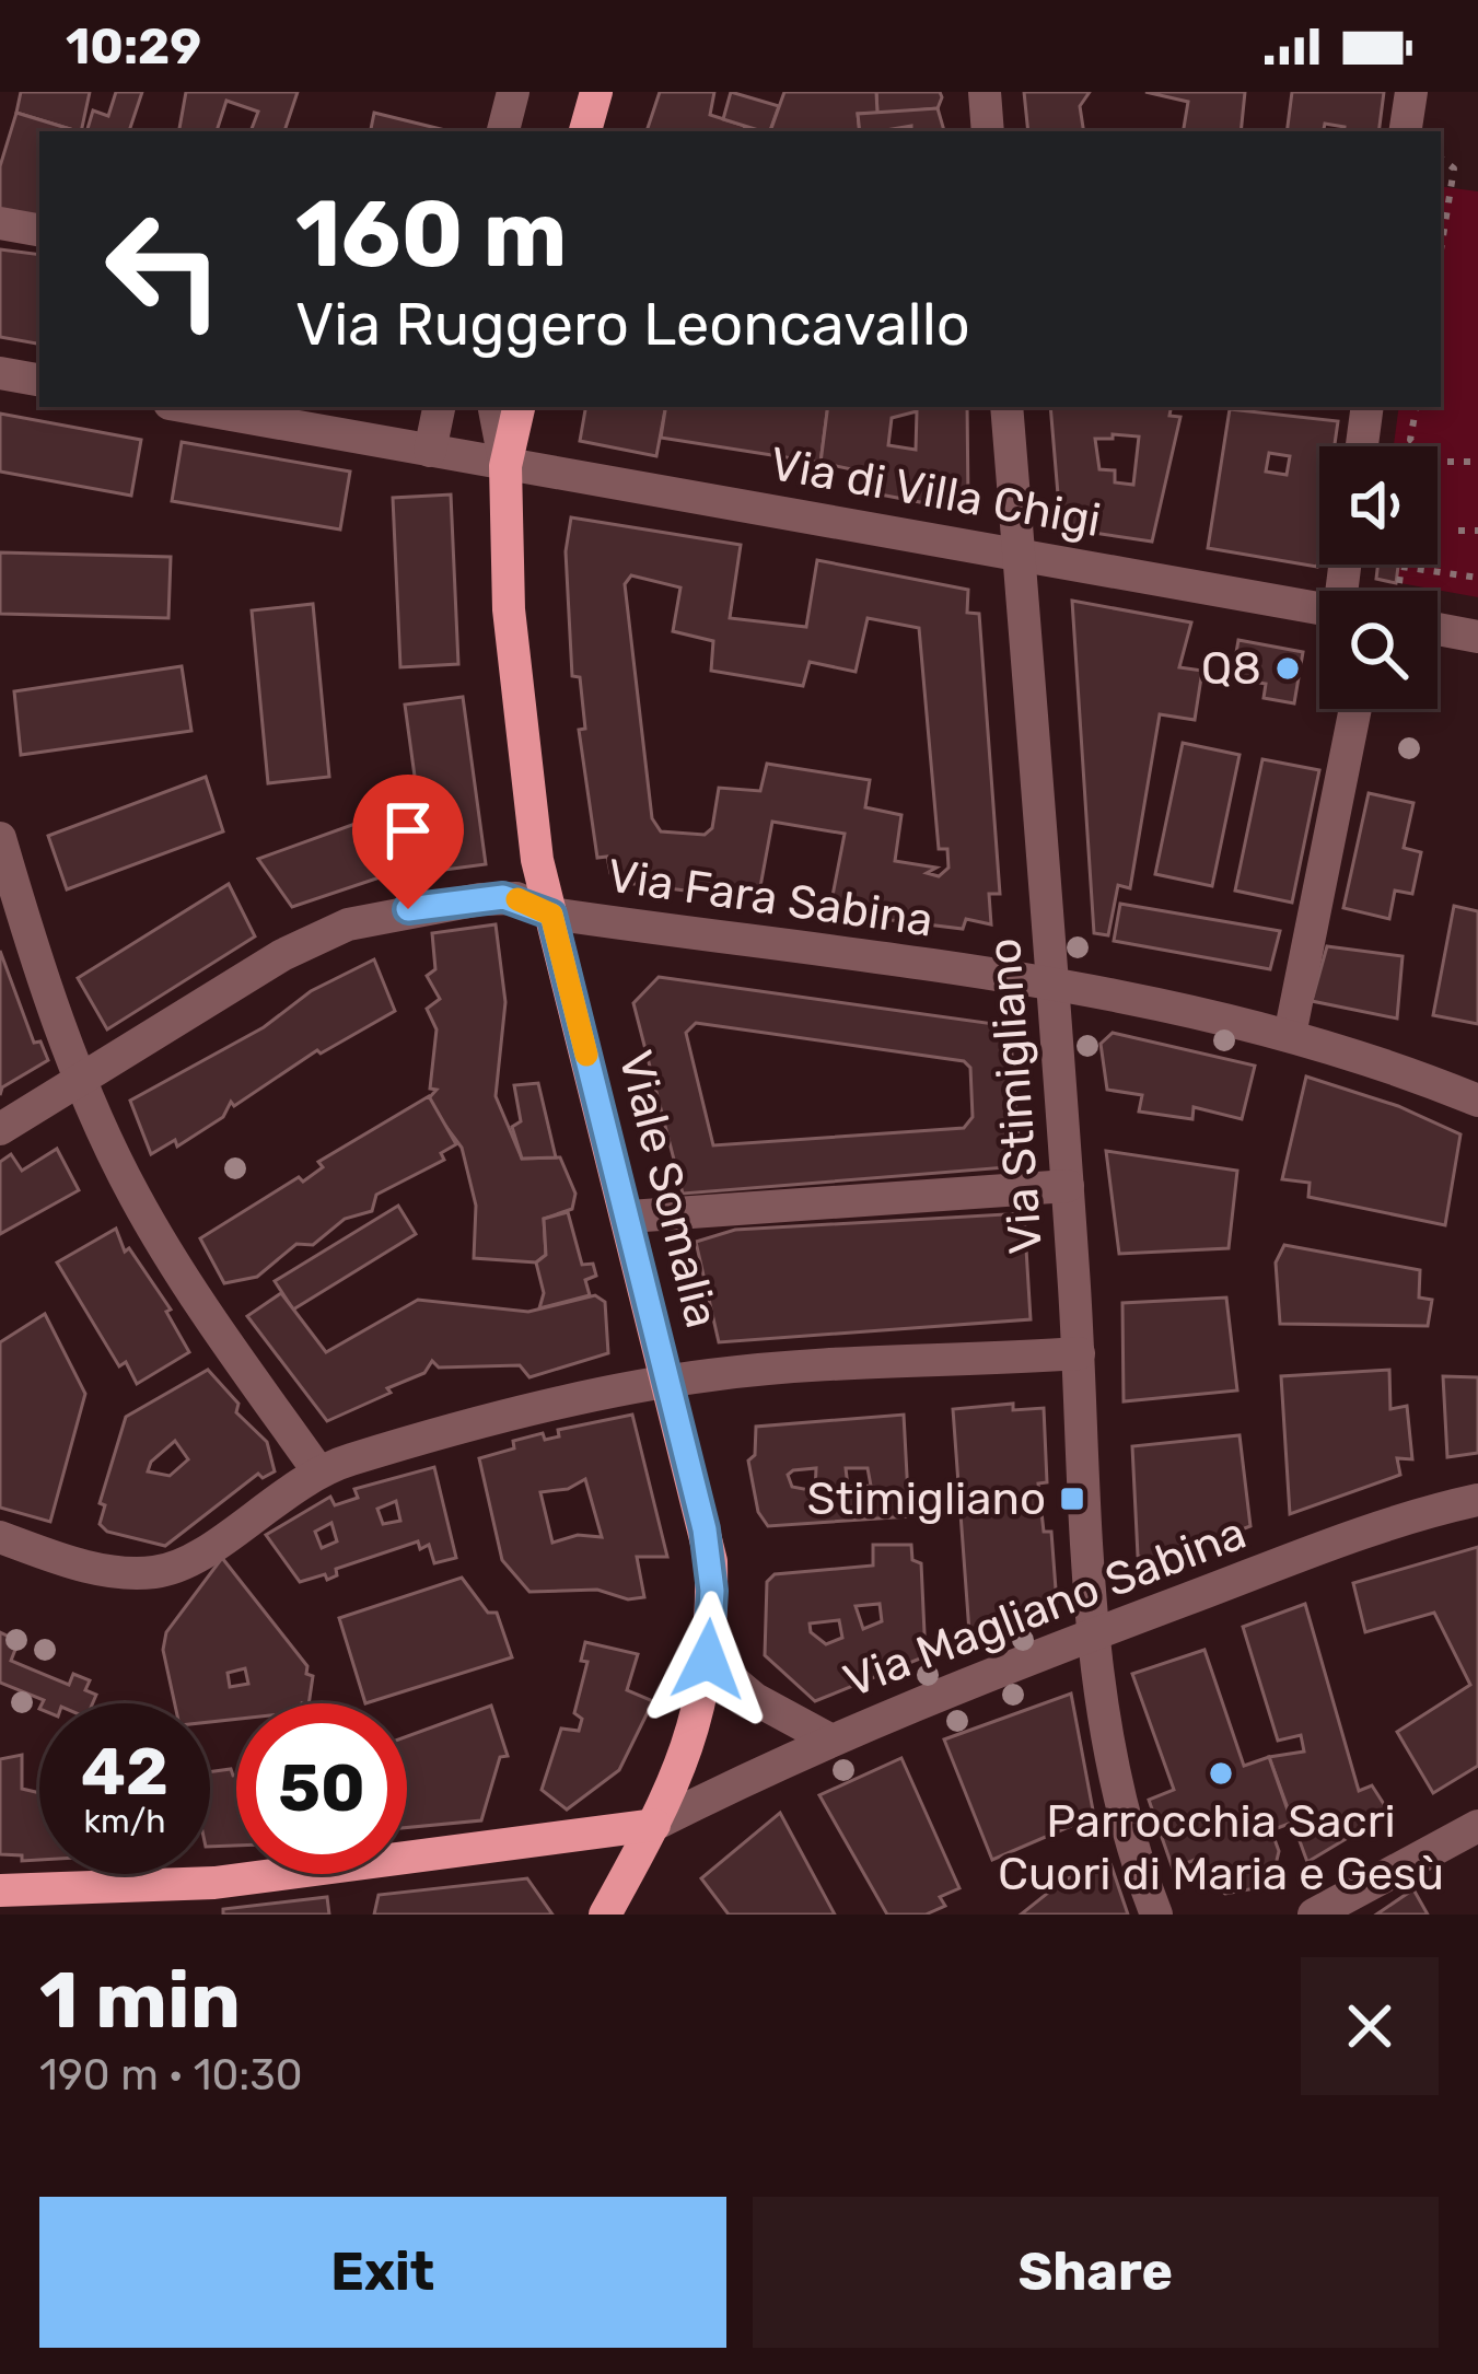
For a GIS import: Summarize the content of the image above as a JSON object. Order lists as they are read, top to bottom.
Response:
{
  "streets": {
    "main road": ["Viale Somalia"],
    "street": [
      "Via di Villa Chigi",
      "Via Fara Sabina",
      "Via Stimigliano",
      "Via Magliano Sabina"
    ]
  },
  "crossings": [
    ["Via di Villa Chigi", "Via Stimigliano"],
    ["Via di Villa Chigi", "Viale Somalia"],
    ["Via Fara Sabina", "Via Stimigliano"],
    ["Via Fara Sabina", "Viale Somalia"],
    ["Via Stimigliano", "Via Magliano Sabina"],
    ["Viale Somalia", "Via Magliano Sabina"]
  ],
  "places": {
    "other": ["Q8", "Parrocchia Sacri Cuori di Maria e Gesù"],
    "transit": ["Stimigliano"]
  },
  "page": {
    "status": "10:29",
    "turn": ["160 m", "Via Ruggero Leoncavallo"],
    "speed": "42 km/h",
    "limit": "50",
    "heading": ["1 min", "190 m · 10:30"],
    "buttons": ["Exit", "Share"]
  }
}
